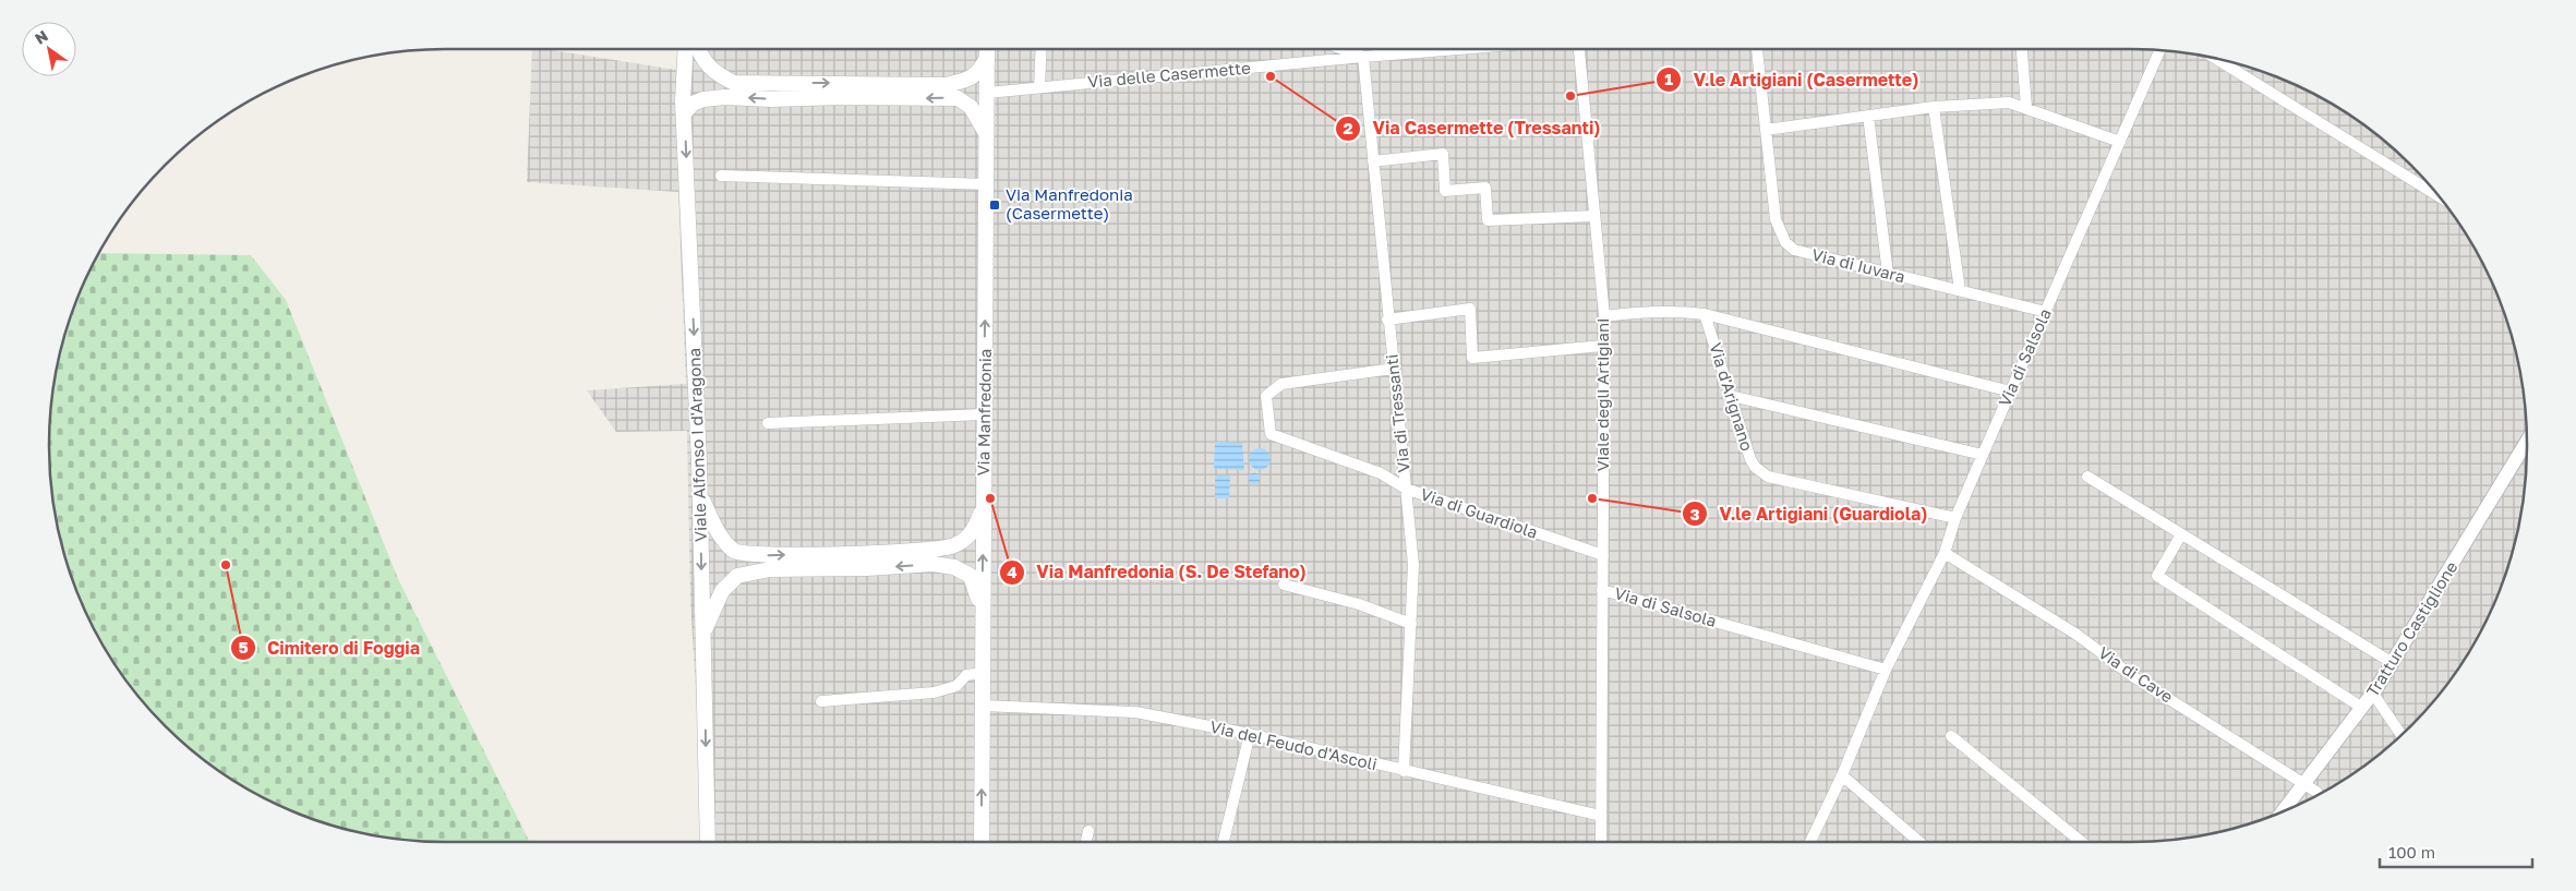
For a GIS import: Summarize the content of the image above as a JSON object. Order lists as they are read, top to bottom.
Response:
{
  "streets": {
    "main road": ["Via Manfredonia", "Viale Alfonso I d'Aragona"],
    "street": [
      "Via delle Casermette",
      "Via di Iuvara",
      "Via di Salsola",
      "Viale degli Artigiani",
      "Via d'Arignano",
      "Via di Tressanti",
      "Via di Guardiola",
      "Tratturo Castiglione",
      "Via di Cave",
      "Via del Feudo d'Ascoli"
    ]
  },
  "crossings": [
    ["Via delle Casermette", "Via Manfredonia"],
    ["Via delle Casermette", "Via di Tressanti"],
    ["Via di Iuvara", "Via di Salsola"],
    ["Via di Salsola", "Viale degli Artigiani"],
    ["Via di Salsola", "Via d'Arignano"],
    ["Via di Salsola", "Via di Cave"],
    ["Viale degli Artigiani", "Via d'Arignano"],
    ["Viale degli Artigiani", "Via di Guardiola"],
    ["Viale degli Artigiani", "Via del Feudo d'Ascoli"],
    ["Via Manfredonia", "Via del Feudo d'Ascoli"],
    ["Via di Tressanti", "Via di Guardiola"],
    ["Via di Tressanti", "Via del Feudo d'Ascoli"],
    ["Tratturo Castiglione", "Via di Cave"]
  ],
  "one_way": ["Via Manfredonia", "Viale Alfonso I d'Aragona"],
  "places": {
    "other": [
      "Via Casermette (Tressanti)",
      "V.le Artigiani (Casermette)",
      "Via Manfredonia (S. De Stefano)",
      "V.le Artigiani (Guardiola)",
      "Cimitero di Foggia"
    ],
    "transit": ["Via Manfredonia (Casermette)"]
  },
  "scale_bar": "100 m",
  "north": "top left"
}
